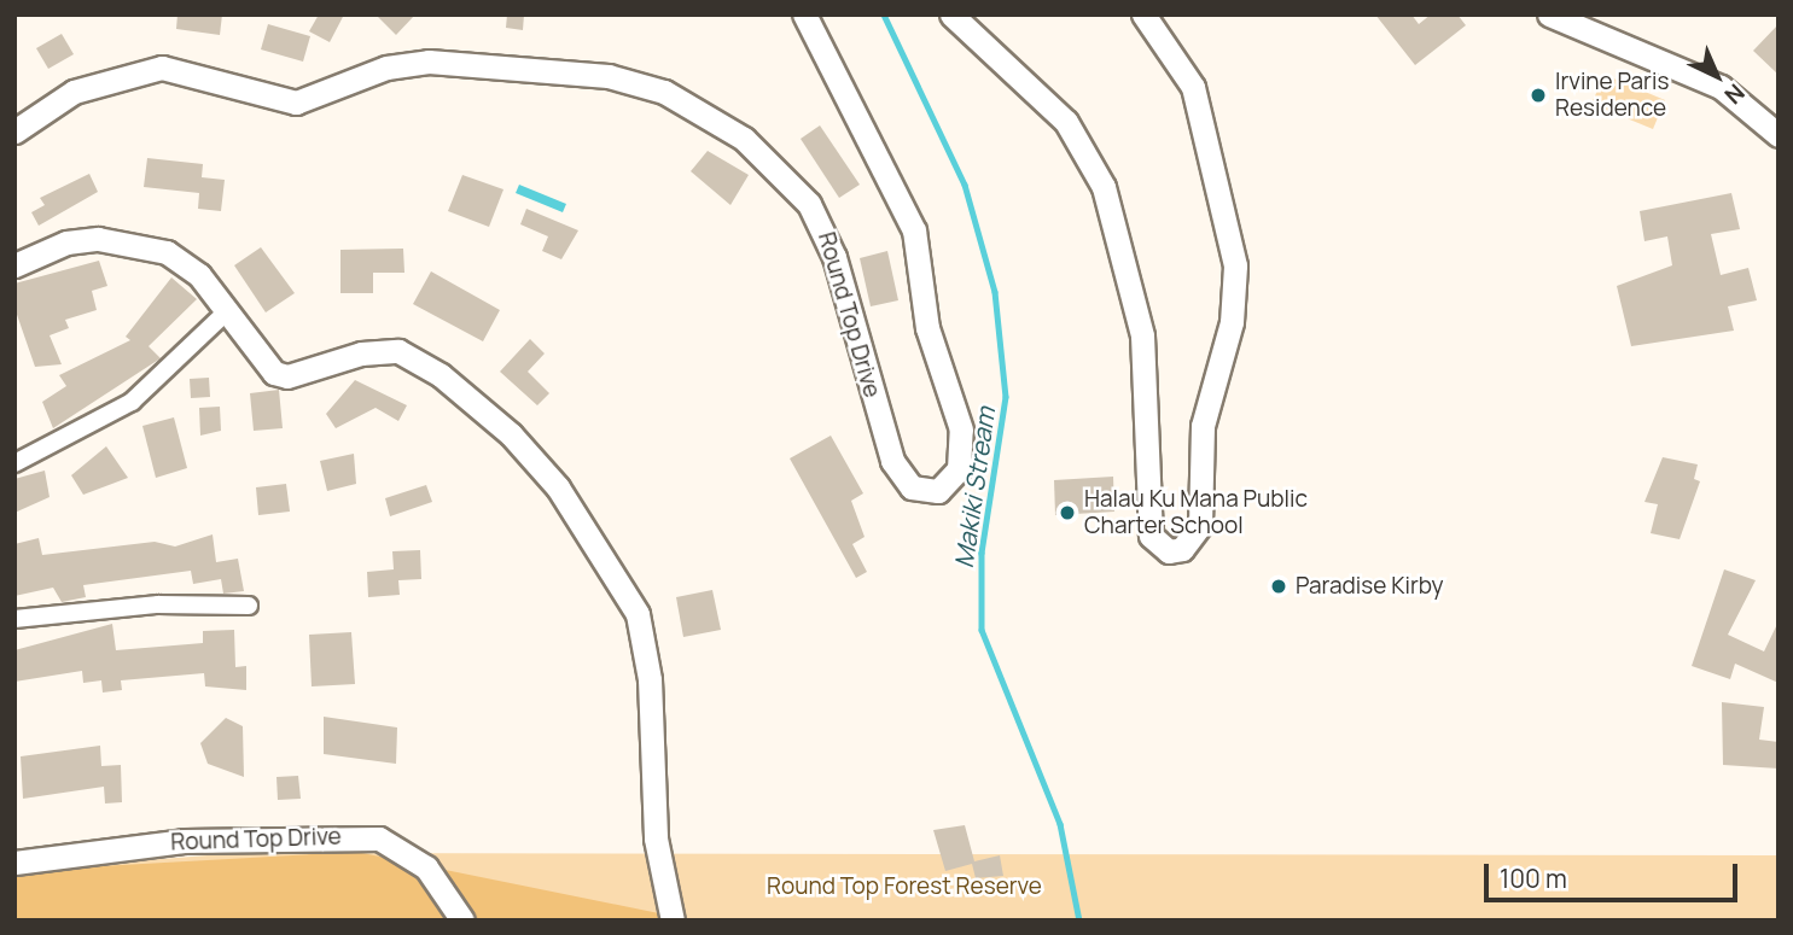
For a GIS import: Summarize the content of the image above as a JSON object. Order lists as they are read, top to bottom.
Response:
{
  "streets": {
    "street": ["Round Top Drive"]
  },
  "water": ["Makiki Stream"],
  "parks": ["Round Top Forest Reserve"],
  "places": ["Irvine Paris Residence", "Halau Ku Mana Public Charter School", "Paradise Kirby"],
  "scale_bar": "100 m",
  "north": "bottom right"
}
